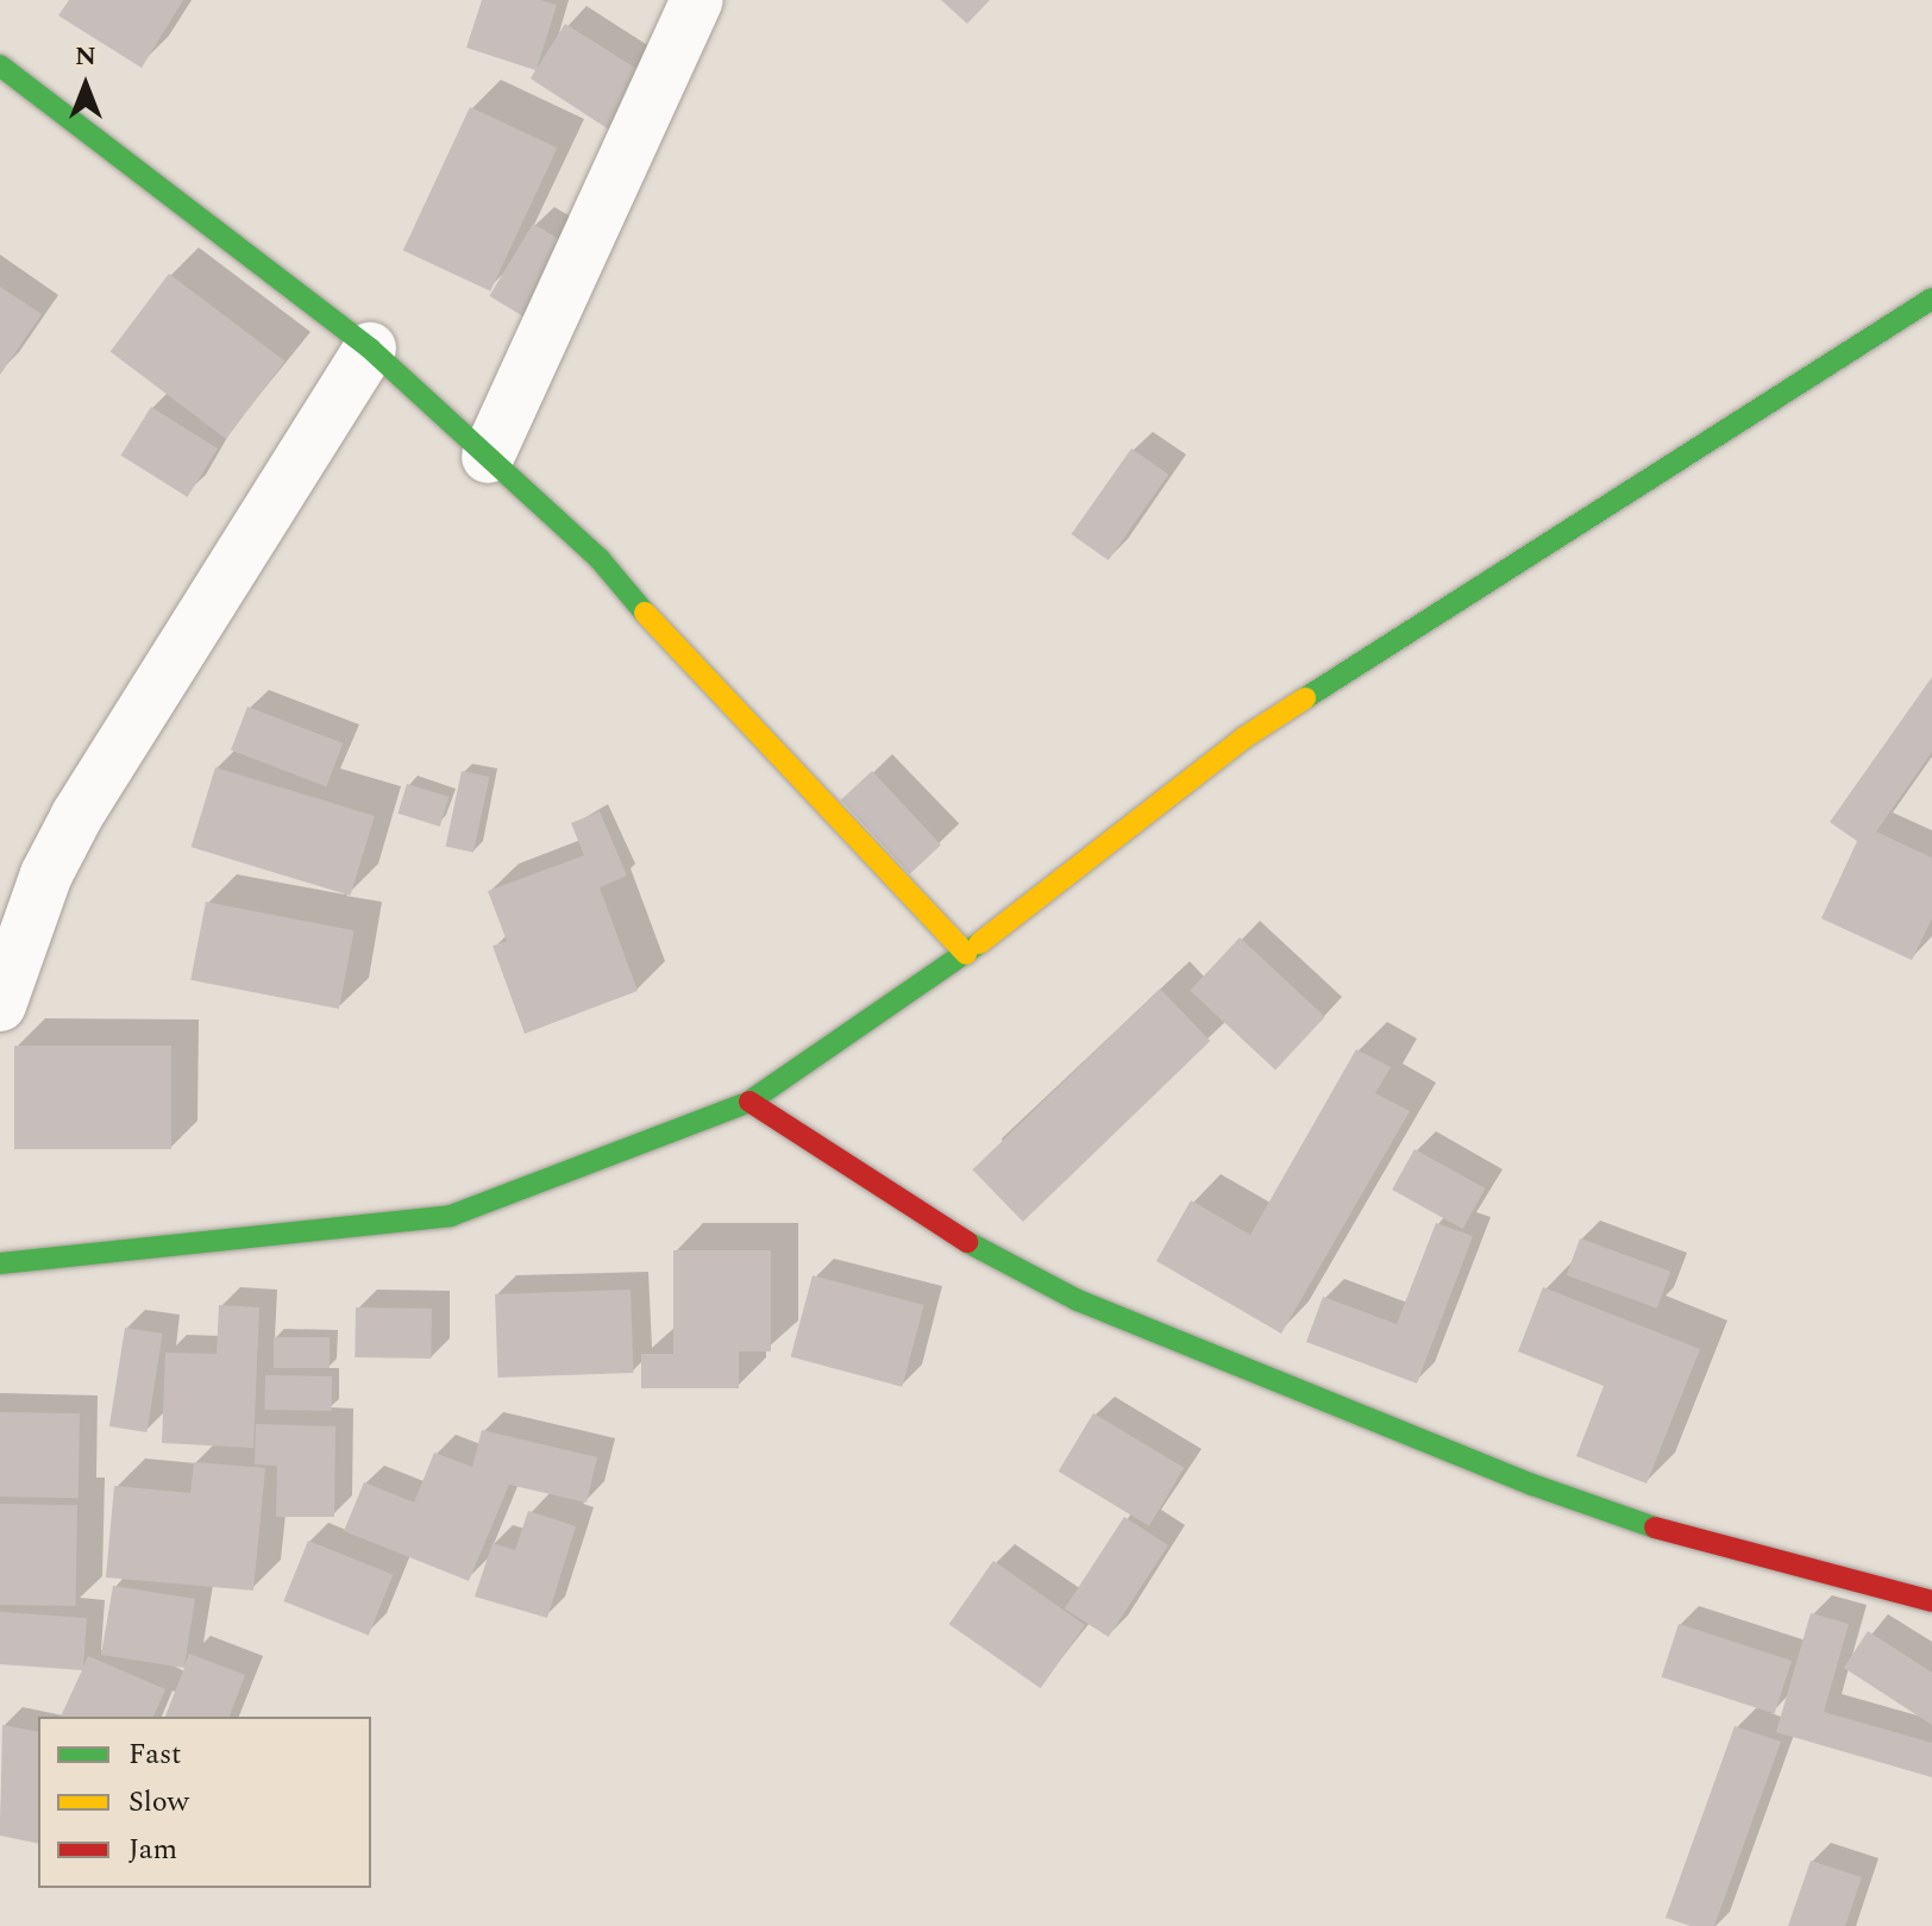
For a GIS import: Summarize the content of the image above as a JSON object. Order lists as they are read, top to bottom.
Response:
{
  "legend": ["Fast", "Slow", "Jam"],
  "north": "top"
}
